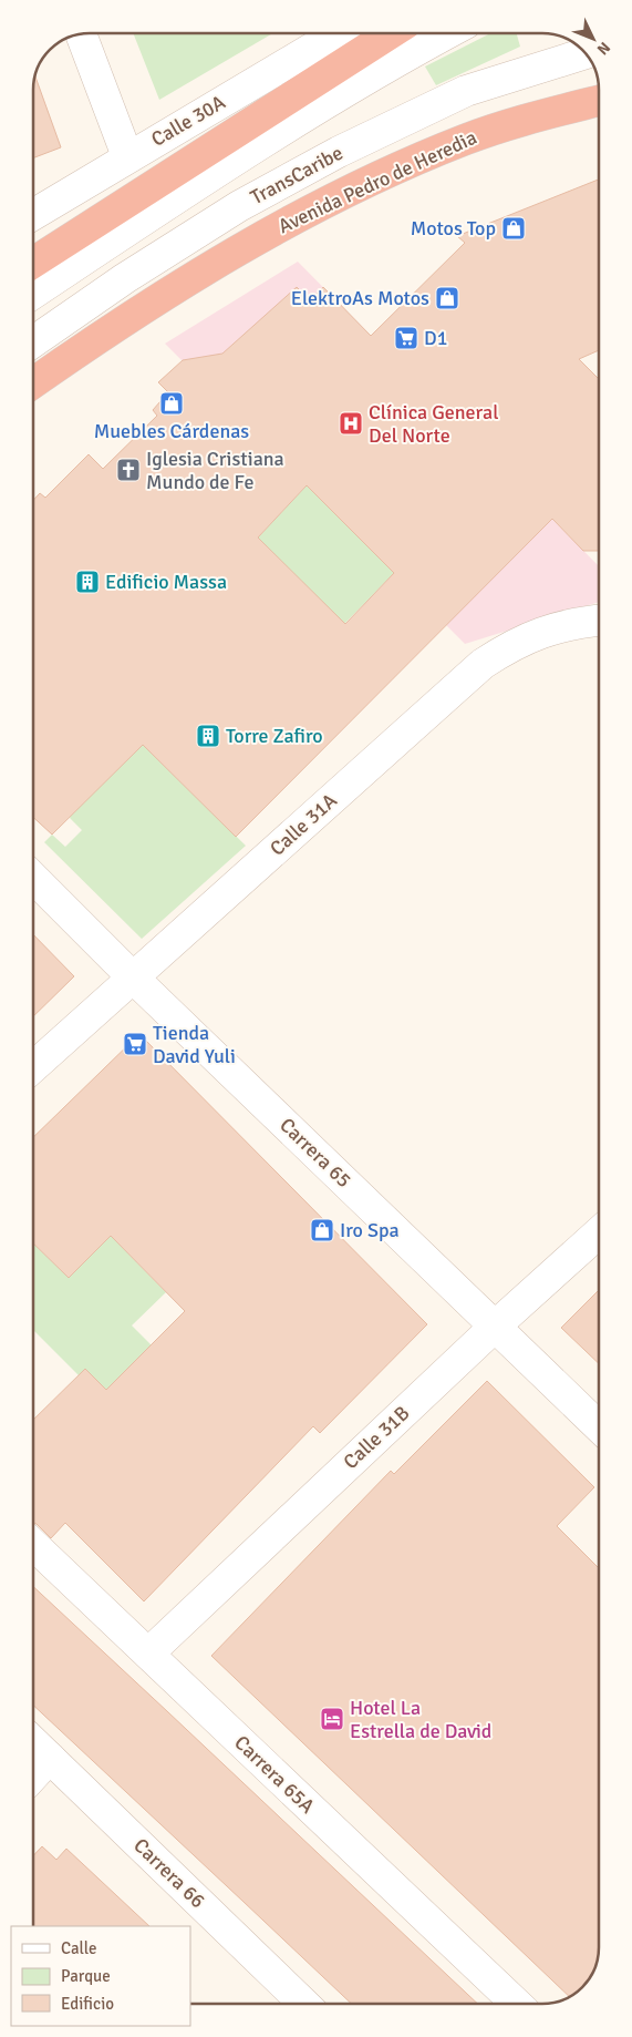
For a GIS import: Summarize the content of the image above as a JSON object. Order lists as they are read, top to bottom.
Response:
{
  "streets": {
    "highway": ["Avenida Pedro de Heredia"],
    "street": [
      "Calle 30A",
      "TransCaribe",
      "Calle 31A",
      "Carrera 65",
      "Calle 31B",
      "Carrera 65A",
      "Carrera 66"
    ]
  },
  "crossings": [
    ["Calle 31A", "Carrera 65"],
    ["Carrera 65", "Calle 31B"],
    ["Calle 31B", "Carrera 65A"]
  ],
  "places": {
    "shop": [
      "Motos Top",
      "ElektroAs Motos",
      "Muebles Cárdenas",
      "Iro Spa"
    ],
    "supermarket": ["D1", "Tienda David Yuli"],
    "hospital": ["Clínica General Del Norte"],
    "church": ["Iglesia Cristiana Mundo de Fe"],
    "building": ["Edificio Massa", "Torre Zafiro"],
    "hotel": ["Hotel La Estrella de David"]
  },
  "legend": ["Calle", "Parque", "Edificio"],
  "north": "bottom right"
}
